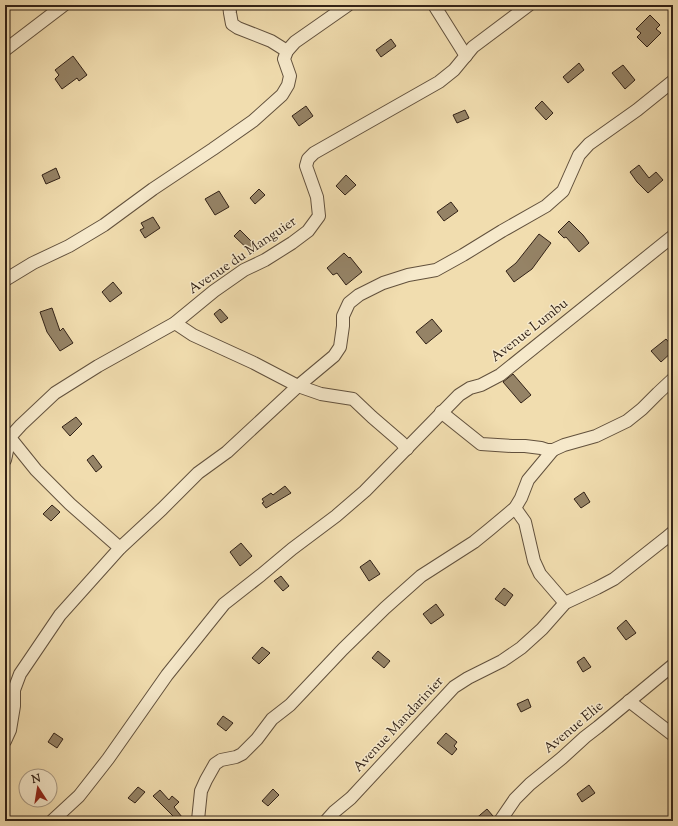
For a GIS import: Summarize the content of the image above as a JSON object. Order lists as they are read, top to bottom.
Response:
{
  "streets": {
    "street": [
      "Avenue du Manguier",
      "Avenue Lumbu",
      "Avenue Mandarinier",
      "Avenue Elie"
    ]
  },
  "north": "top"
}
